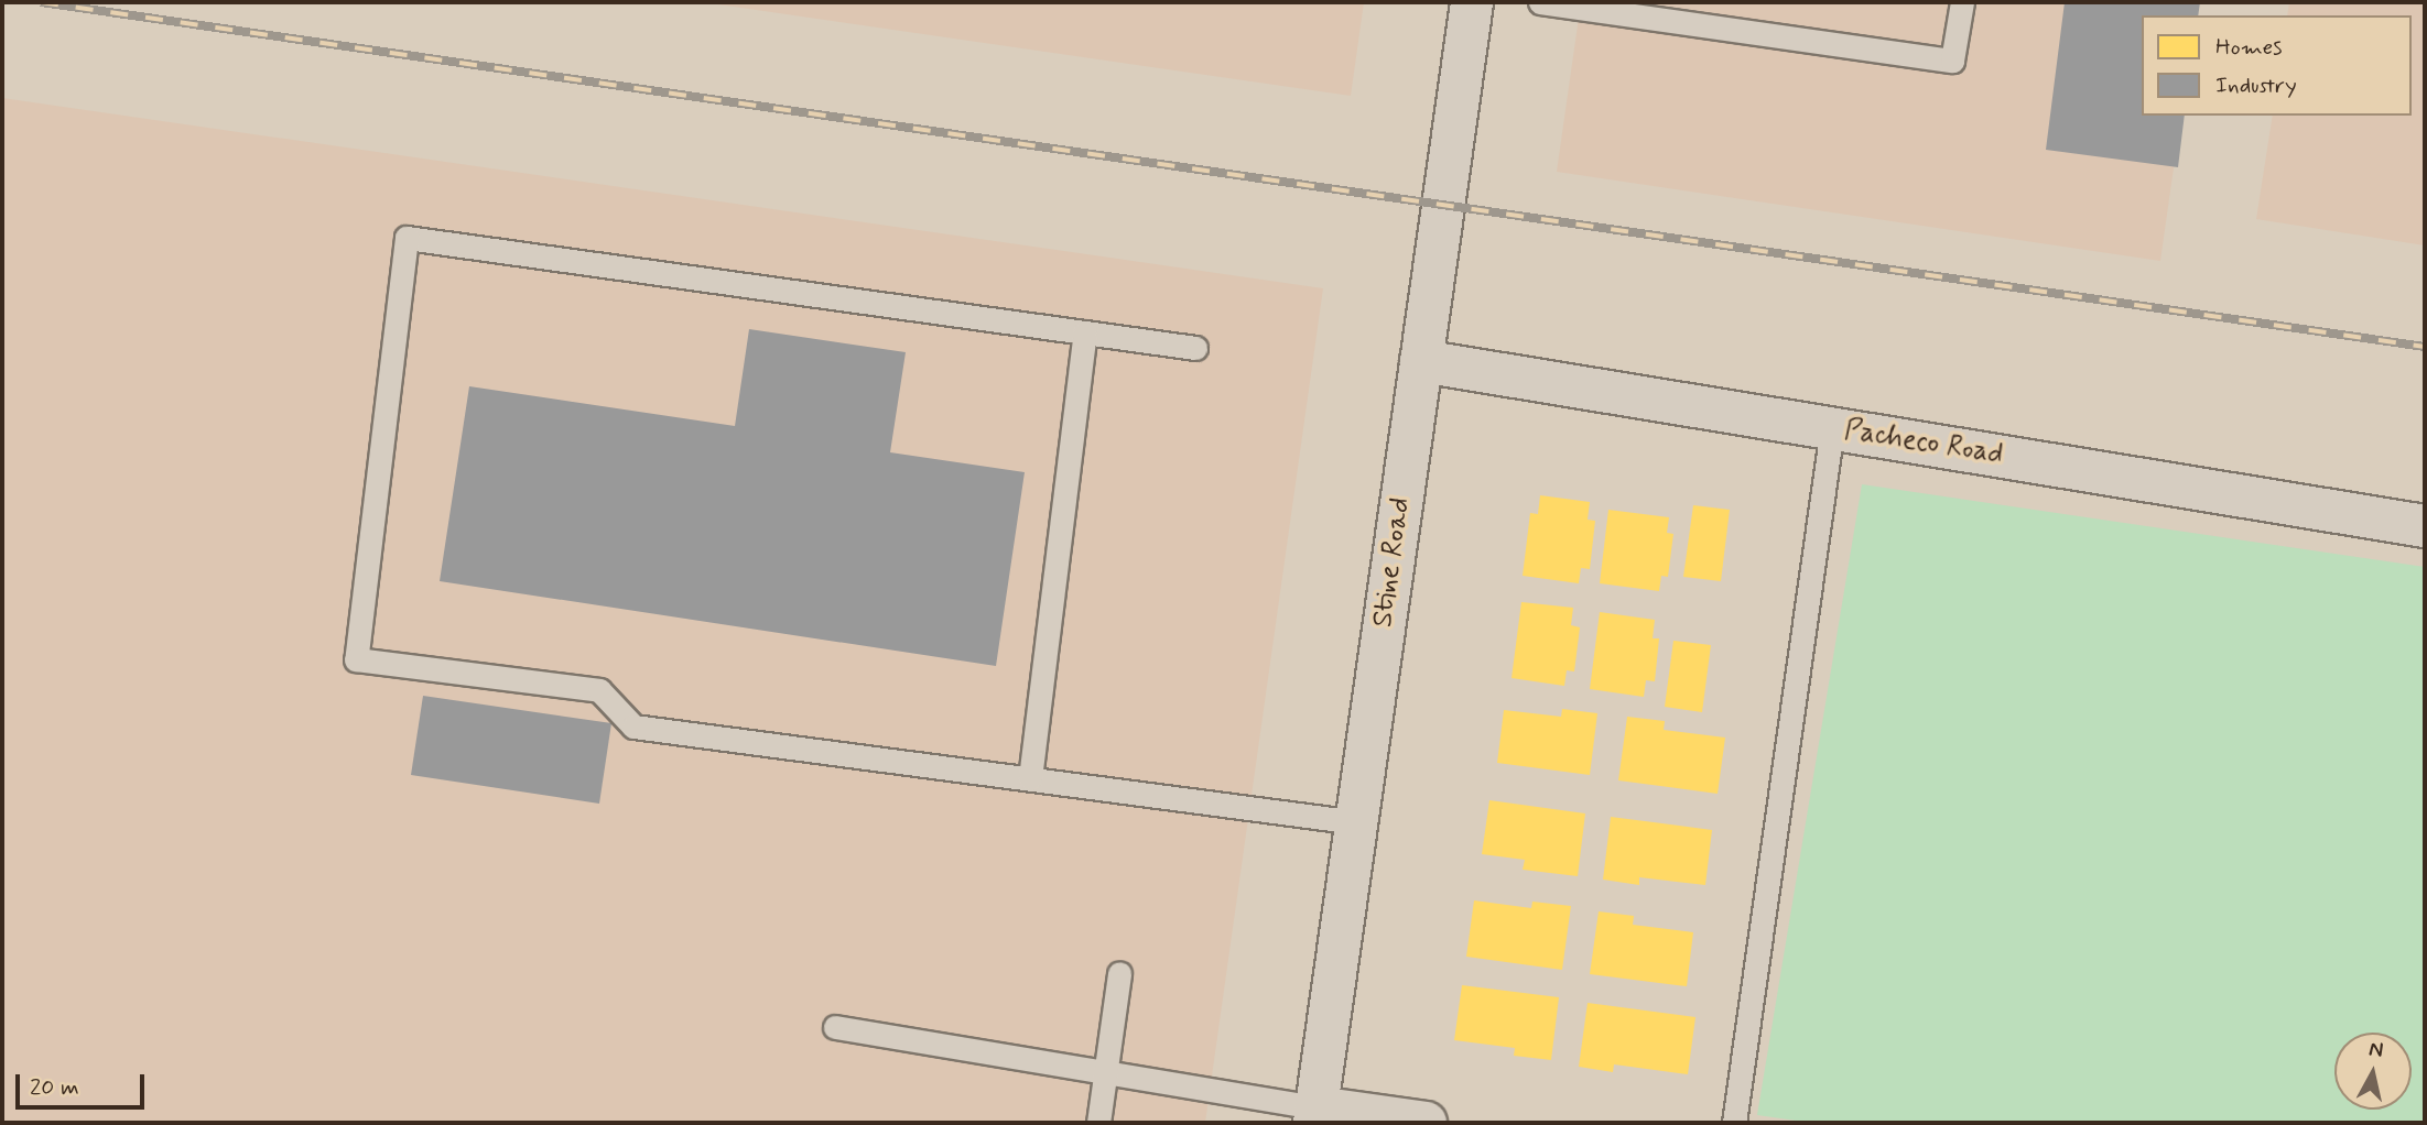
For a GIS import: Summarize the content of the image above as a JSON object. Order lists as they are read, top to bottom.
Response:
{
  "streets": {
    "street": ["Pacheco Road", "Stine Road"]
  },
  "crossings": [
    ["Pacheco Road", "Stine Road"]
  ],
  "legend": ["Homes", "Industry"],
  "scale_bar": "20 m",
  "north": "top"
}
